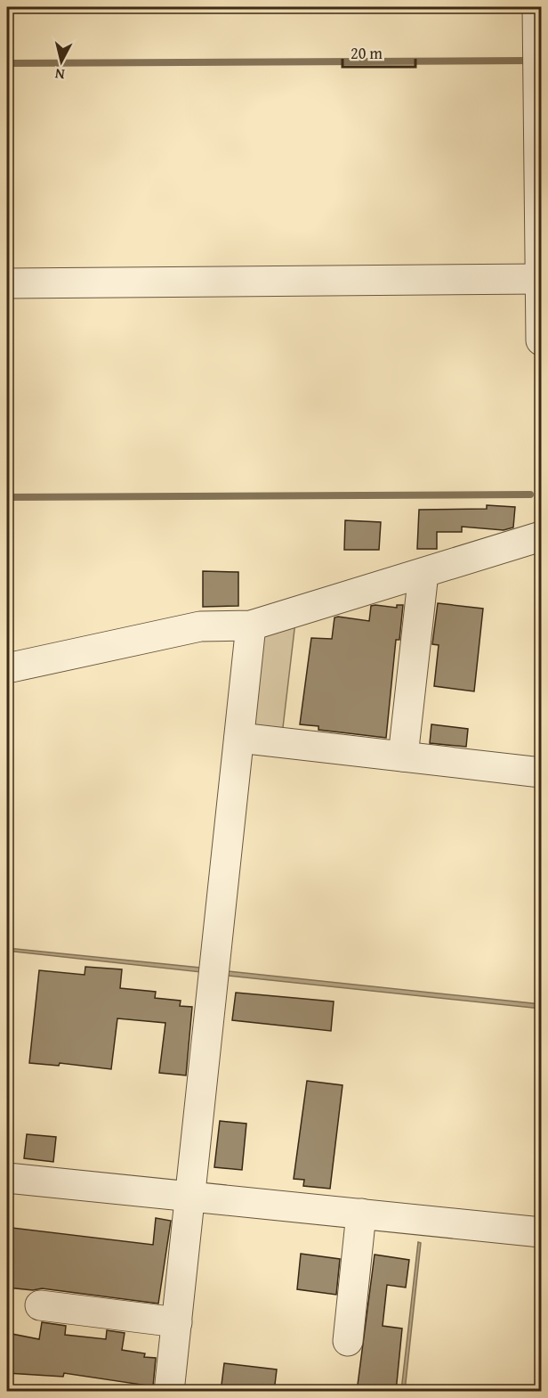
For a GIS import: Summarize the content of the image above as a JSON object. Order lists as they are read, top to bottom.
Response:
{
  "scale_bar": "20 m",
  "north": "bottom"
}
